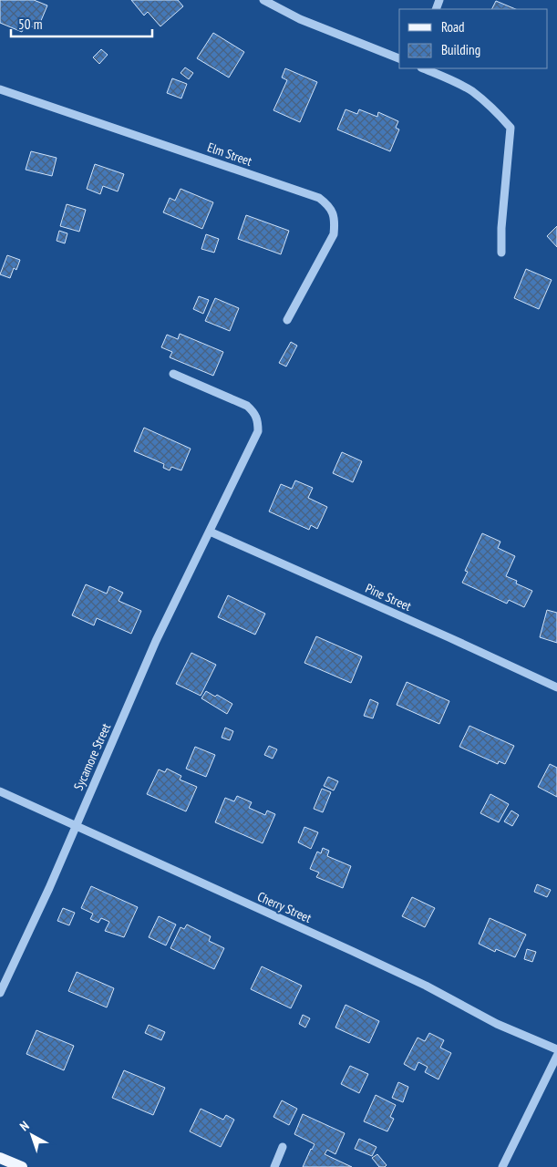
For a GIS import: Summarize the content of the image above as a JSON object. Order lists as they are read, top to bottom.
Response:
{
  "streets": {
    "street": [
      "Elm Street",
      "Pine Street",
      "Sycamore Street",
      "Cherry Street"
    ]
  },
  "crossings": [
    ["Pine Street", "Sycamore Street"],
    ["Sycamore Street", "Cherry Street"]
  ],
  "legend": ["Road", "Building"],
  "scale_bar": "50 m",
  "north": "top left"
}
